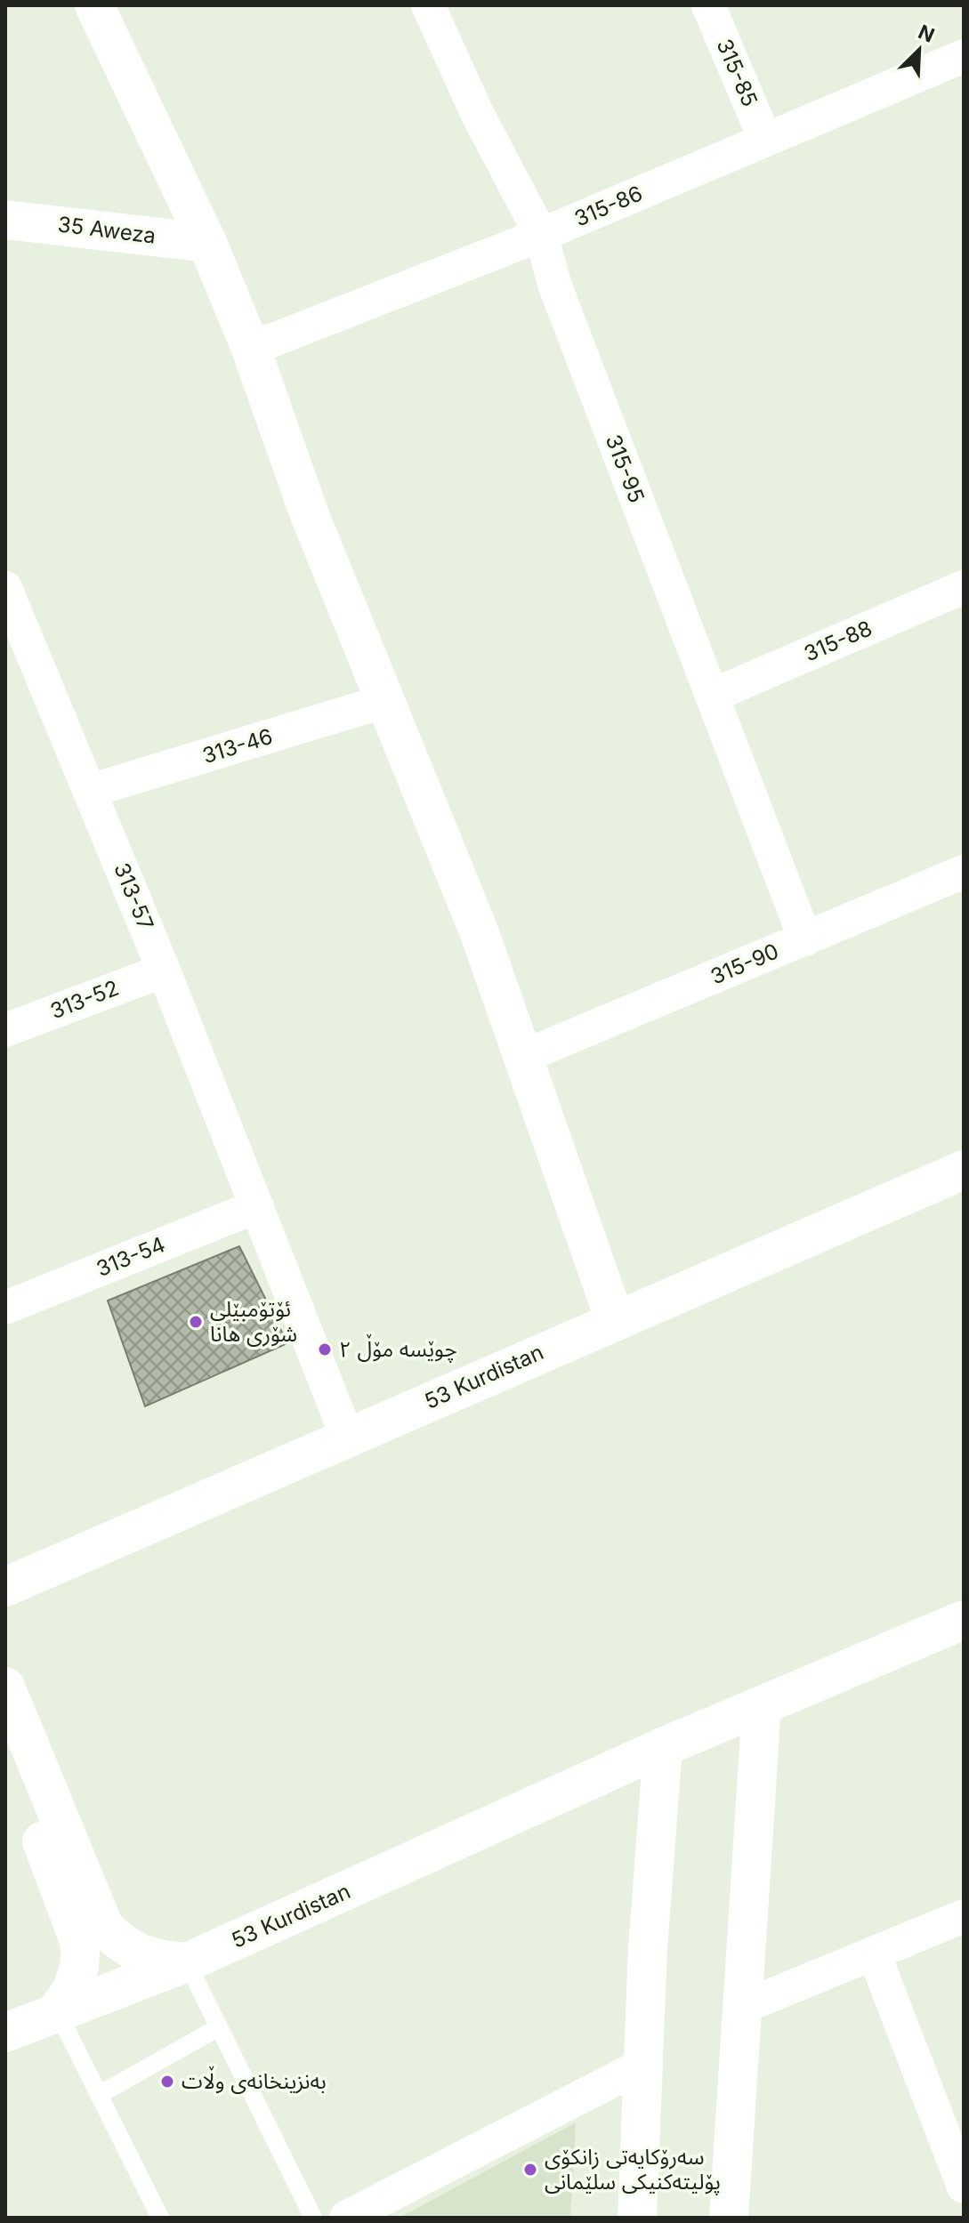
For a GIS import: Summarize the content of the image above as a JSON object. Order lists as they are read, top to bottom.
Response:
{
  "streets": {
    "main road": ["35 Aweza", "53 Kurdistan"],
    "street": [
      "315-85",
      "315-86",
      "315-95",
      "315-88",
      "313-46",
      "313-57",
      "315-90",
      "313-52",
      "313-54"
    ]
  },
  "crossings": [
    ["315-85", "315-86"],
    ["315-86", "315-95"],
    ["315-95", "315-88"],
    ["315-95", "315-90"],
    ["313-46", "313-57"],
    ["313-57", "313-52"],
    ["313-57", "313-54"],
    ["313-57", "53 Kurdistan"]
  ],
  "places": [
    "ئۆتۆمبێلی شۆری هانا",
    "چوێسە مۆڵ ۲",
    "بەنزینخانەی وڵات",
    "سەرۆکایەتی زانکۆی پۆلیتەکنیکی سلێمانی"
  ],
  "north": "top right"
}
